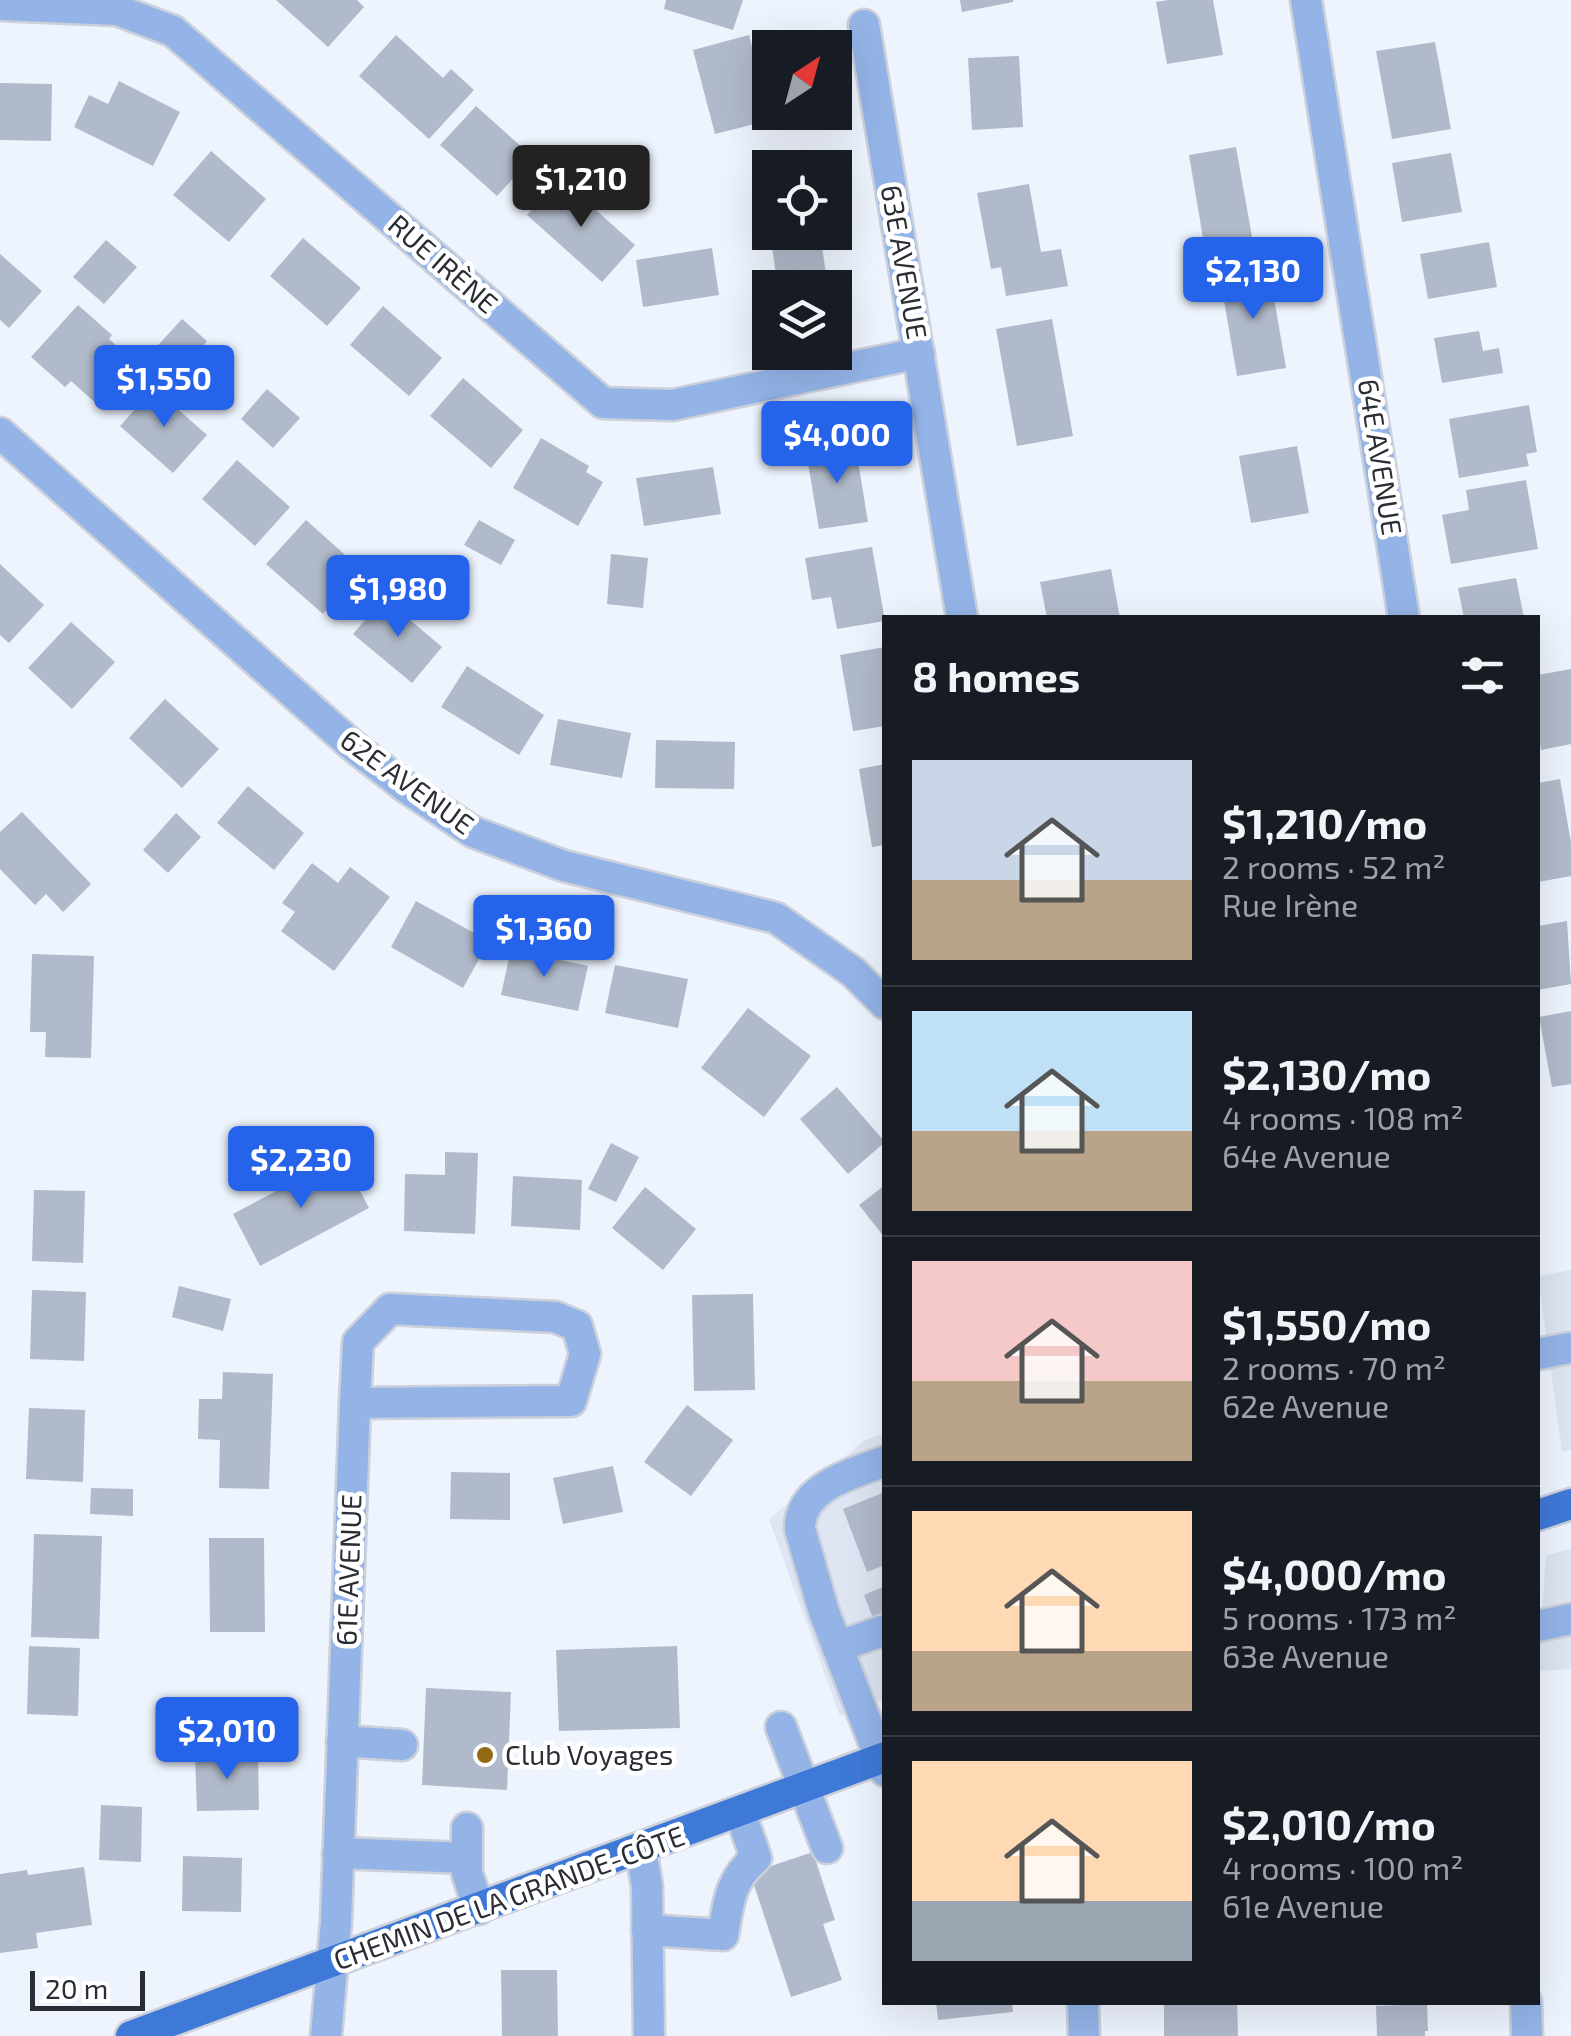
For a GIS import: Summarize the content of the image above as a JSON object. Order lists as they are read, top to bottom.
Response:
{
  "streets": {
    "main road": ["CHEMIN DE LA GRANDE-CÔTE"],
    "street": [
      "63E AVENUE",
      "RUE IRÈNE",
      "64E AVENUE",
      "62E AVENUE",
      "61E AVENUE"
    ]
  },
  "crossings": [
    ["63E AVENUE", "RUE IRÈNE"],
    ["61E AVENUE", "CHEMIN DE LA GRANDE-CÔTE"]
  ],
  "places": ["Club Voyages"],
  "scale_bar": "20 m",
  "north": "top right",
  "page": {
    "price": [
      "$1,210",
      "$2,130",
      "$1,550",
      "$4,000",
      "$1,980",
      "$1,360",
      "$2,230",
      "$2,010"
    ],
    "heading": "8 homes",
    "list": [
      {
        "name": "$1,210/mo",
        "note": "2 rooms · 52 m² · Rue Irène"
      },
      {
        "name": "$2,130/mo",
        "note": "4 rooms · 108 m² · 64e Avenue"
      },
      {
        "name": "$1,550/mo",
        "note": "2 rooms · 70 m² · 62e Avenue"
      },
      {
        "name": "$4,000/mo",
        "note": "5 rooms · 173 m² · 63e Avenue"
      },
      {
        "name": "$2,010/mo",
        "note": "4 rooms · 100 m² · 61e Avenue"
      }
    ],
    "scale": "20 m"
  }
}
